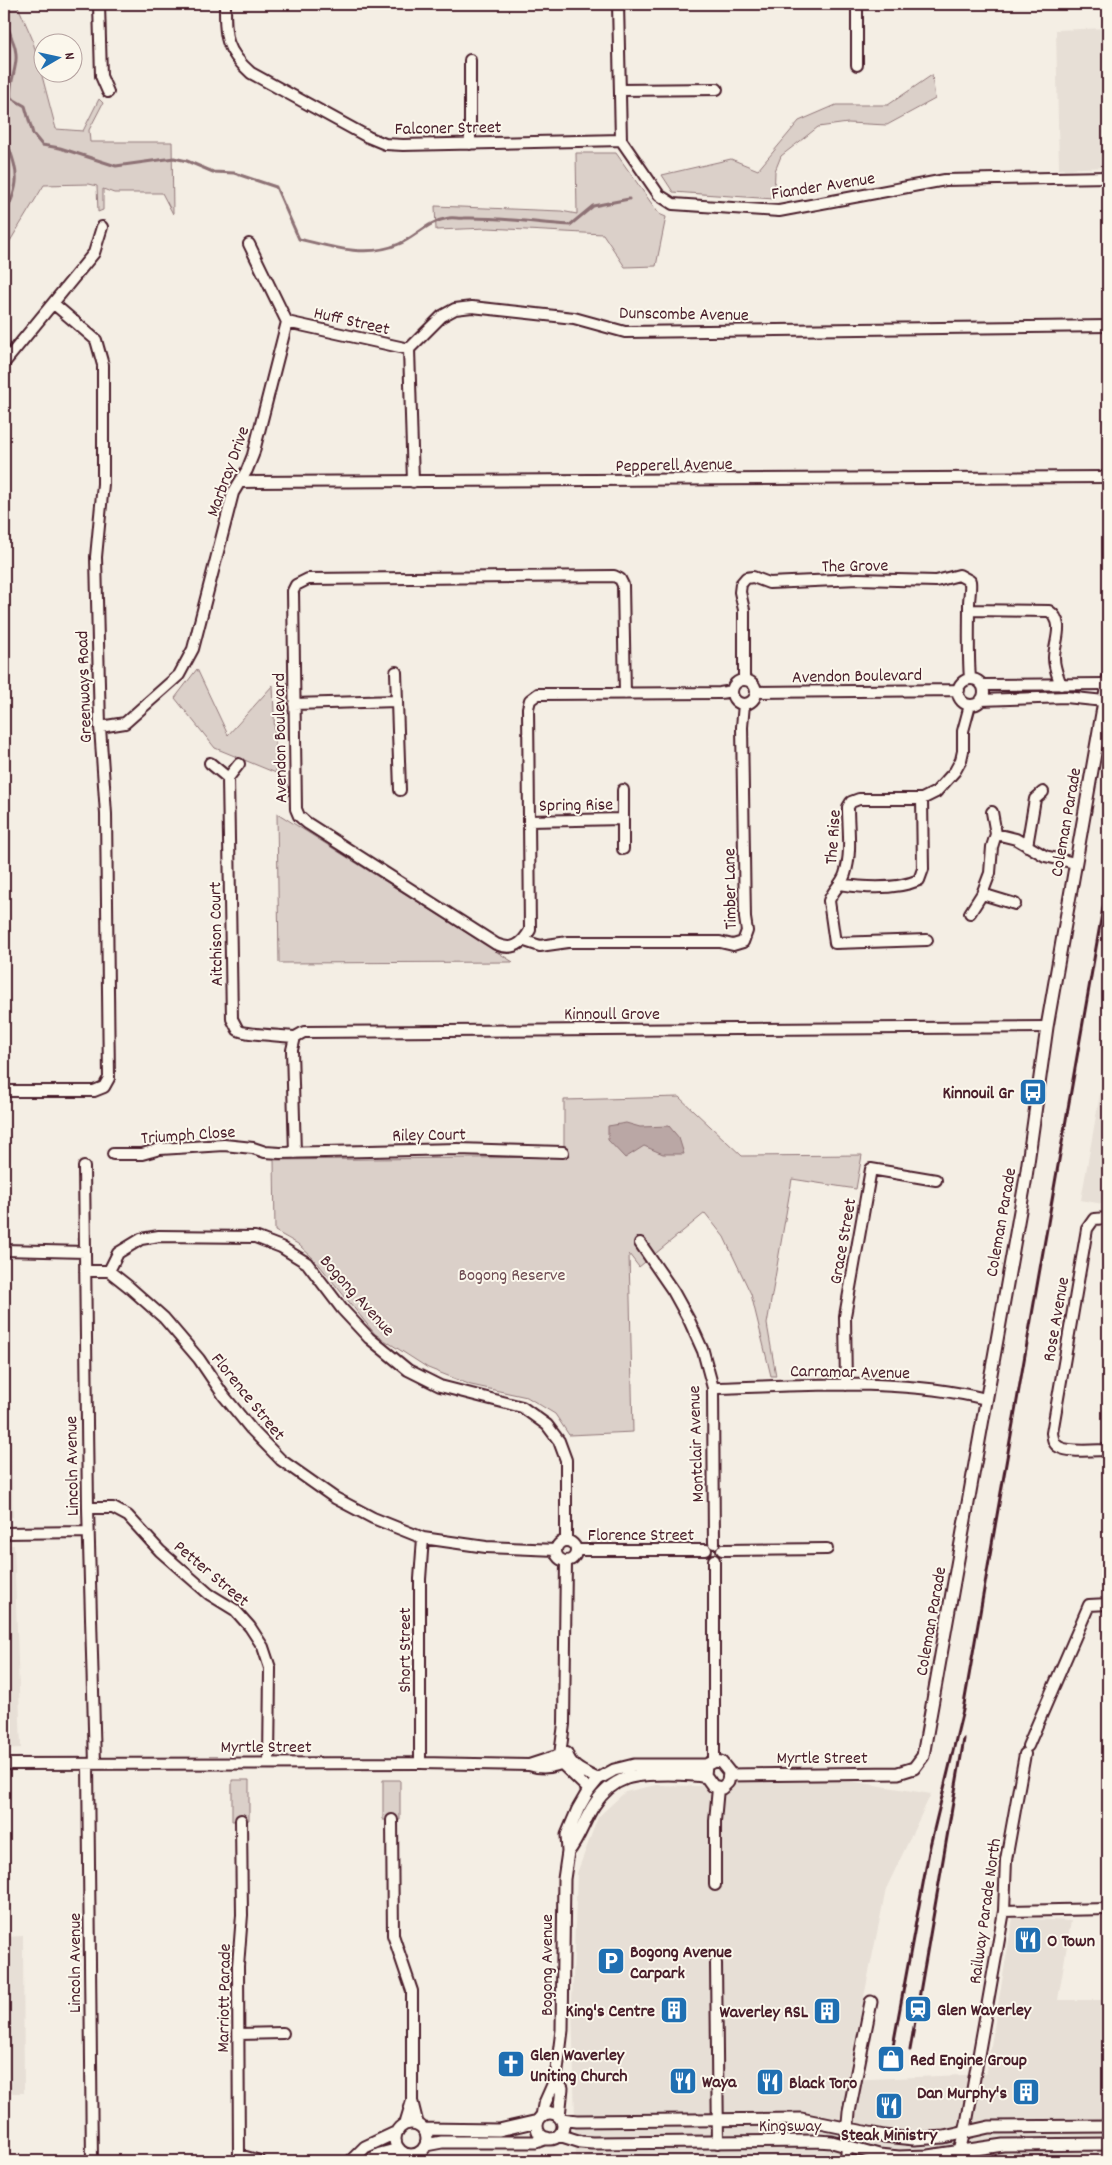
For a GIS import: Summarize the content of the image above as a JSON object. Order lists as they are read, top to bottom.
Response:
{
  "streets": {
    "street": [
      "Falconer Street",
      "Fiander Avenue",
      "Dunscombe Avenue",
      "Huff Street",
      "Pepperell Avenue",
      "Marbray Drive",
      "The Grove",
      "Avendon Boulevard",
      "Greenways Road",
      "Spring Rise",
      "Coleman Parade",
      "The Rise",
      "Timber Lane",
      "Aitchison Court",
      "Kinnoull Grove",
      "Triumph Close",
      "Riley Court",
      "Grace Street",
      "Bogong Avenue",
      "Rose Avenue",
      "Carramar Avenue",
      "Florence Street",
      "Montclair Avenue",
      "Lincoln Avenue",
      "Petter Street",
      "Short Street",
      "Myrtle Street",
      "Railway Parade North",
      "Marriott Parade",
      "Kingsway"
    ]
  },
  "crossings": [
    ["Falconer Street", "Fiander Avenue"],
    ["Dunscombe Avenue", "Huff Street"],
    ["Huff Street", "Marbray Drive"],
    ["Pepperell Avenue", "Marbray Drive"],
    ["Marbray Drive", "Greenways Road"],
    ["The Grove", "Avendon Boulevard"],
    ["The Grove", "Timber Lane"],
    ["Avendon Boulevard", "Timber Lane"],
    ["Coleman Parade", "Kinnoull Grove"],
    ["Coleman Parade", "Carramar Avenue"],
    ["Coleman Parade", "Myrtle Street"],
    ["Aitchison Court", "Kinnoull Grove"],
    ["Triumph Close", "Riley Court"],
    ["Grace Street", "Carramar Avenue"],
    ["Bogong Avenue", "Florence Street"],
    ["Bogong Avenue", "Myrtle Street"],
    ["Bogong Avenue", "Kingsway"],
    ["Carramar Avenue", "Montclair Avenue"],
    ["Florence Street", "Montclair Avenue"],
    ["Florence Street", "Short Street"],
    ["Lincoln Avenue", "Petter Street"],
    ["Lincoln Avenue", "Myrtle Street"],
    ["Petter Street", "Myrtle Street"],
    ["Short Street", "Myrtle Street"],
    ["Railway Parade North", "Kingsway"]
  ],
  "parks": ["Bogong Reserve"],
  "places": {
    "bus stop": ["Kinnouil Gr"],
    "restaurant": [
      "O Town",
      "Waya",
      "Black Toro",
      "Steak Ministry"
    ],
    "parking": ["Bogong Avenue Carpark"],
    "station": ["Glen Waverley"],
    "building": ["King's Centre", "Waverley RSL", "Dan Murphy's"],
    "shop": ["Red Engine Group"],
    "church": ["Glen Waverley Uniting Church"]
  },
  "north": "right"
}
